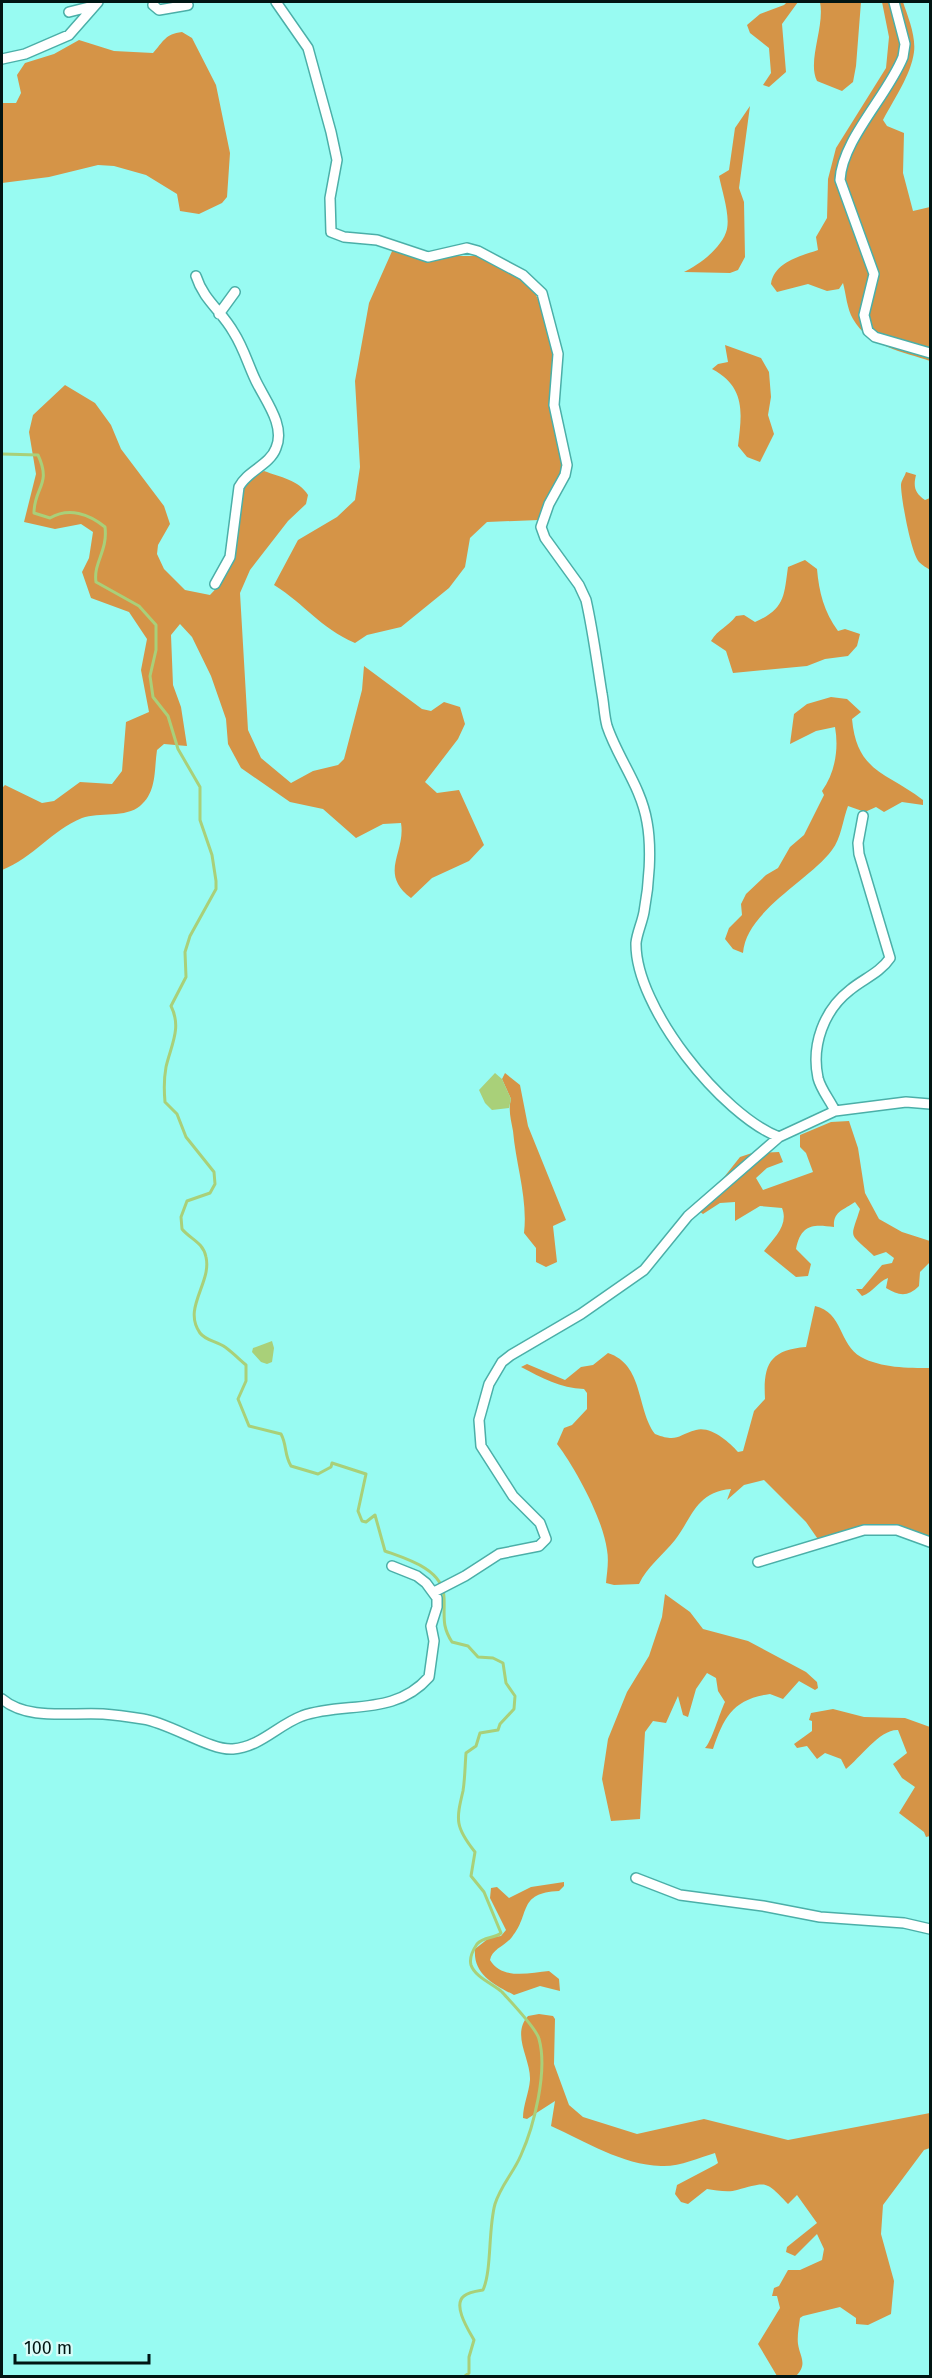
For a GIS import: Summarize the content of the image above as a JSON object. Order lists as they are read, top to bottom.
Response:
{
  "scale_bar": "100 m"
}
